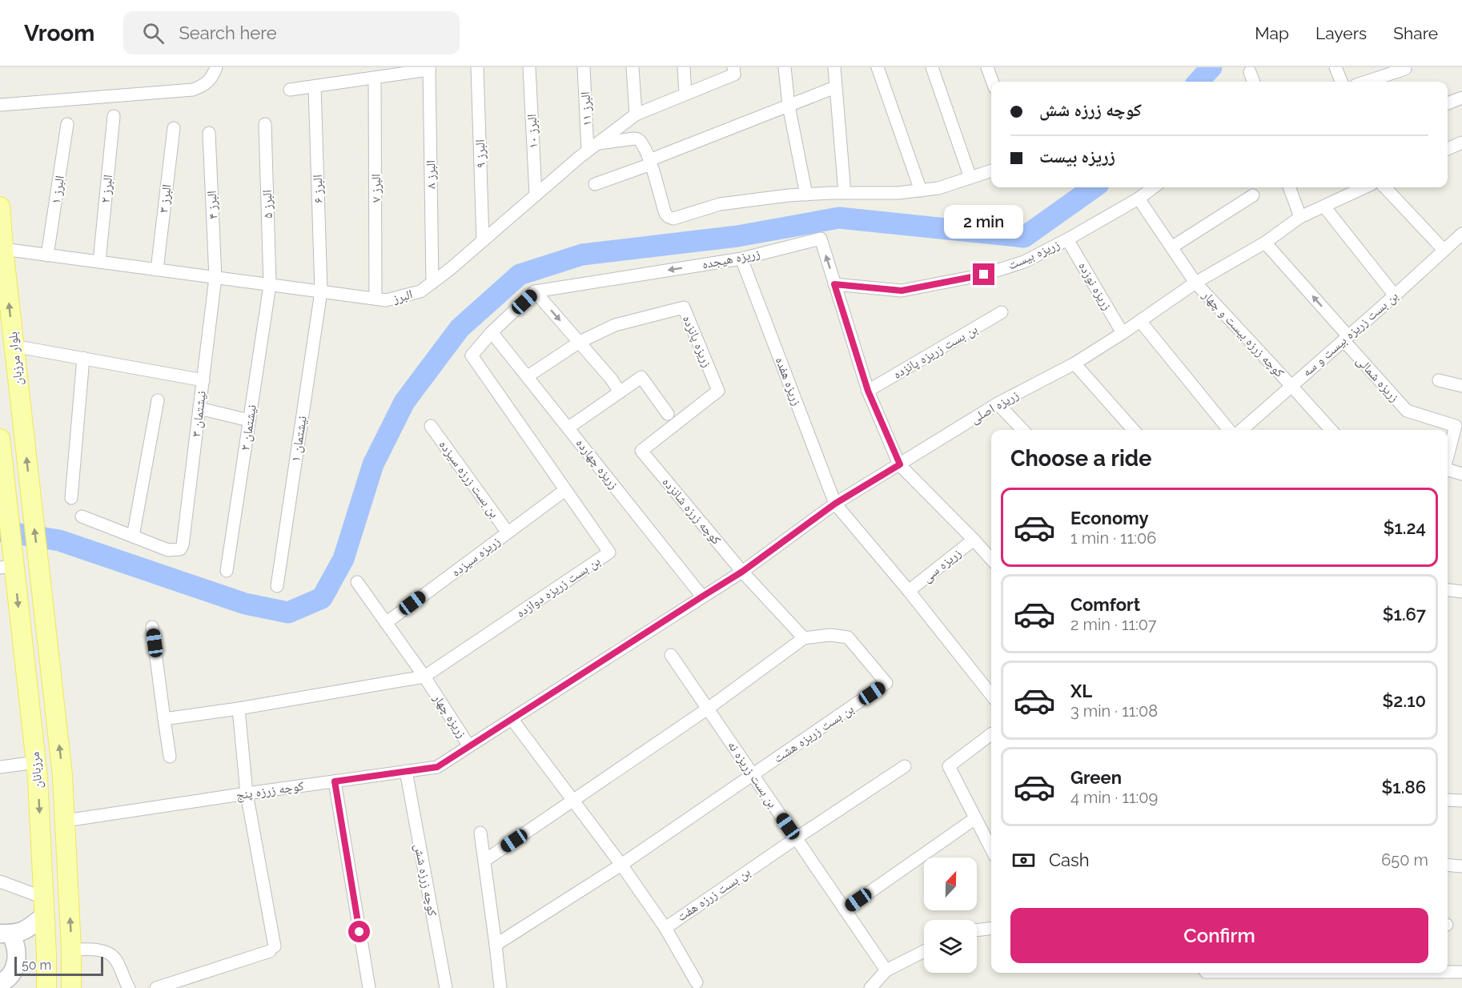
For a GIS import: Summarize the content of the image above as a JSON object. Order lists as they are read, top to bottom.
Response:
{
  "streets": {
    "main road": ["بلوار مرزبان", "مرزبانان"],
    "street": [
      "البرز ۱۱",
      "البرز ۱۰",
      "البرز ۹",
      "البرز ۸",
      "البرز ۷",
      "البرز ۲",
      "البرز ۶",
      "البرز ۱",
      "البرز ۳",
      "البرز ۵",
      "البرز ۴",
      "زریزه بیست",
      "زریزه هیجده",
      "زریزه نوزده",
      "البرز",
      "کوچه زرزه بیست و چهار",
      "بن بست زریزه بیست و سه",
      "زریزه پانزده",
      "بن بست زریزه پانزده",
      "زریزه شمالی",
      "زریزه هفده",
      "زریزه اصلی",
      "نيشتمان ۳",
      "نيشتمان ۲",
      "نيشتمان ۱",
      "زریزه چهارده",
      "بن بست زرزه سیزده",
      "کوچه زرزه شانزده",
      "زریزه سیزده",
      "زریزه سی",
      "بن بست زریزه دوازده",
      "زریزه چهار",
      "بن بست زریزه هشت",
      "بن بست زریزه نه",
      "کوچه زرزه پنج",
      "کوچه زرزه شش",
      "بن بست زرزه هفت"
    ]
  },
  "crossings": [
    ["البرز ۱۱", "البرز"],
    ["البرز ۱۰", "البرز"],
    ["البرز ۹", "البرز"],
    ["البرز ۸", "البرز"],
    ["البرز ۷", "البرز"],
    ["البرز ۲", "البرز"],
    ["البرز ۶", "البرز"],
    ["البرز ۶", "نيشتمان ۱"],
    ["البرز ۱", "البرز"],
    ["البرز ۳", "البرز"],
    ["البرز ۵", "البرز"],
    ["البرز ۵", "نيشتمان ۲"],
    ["البرز ۴", "البرز"],
    ["البرز ۴", "نيشتمان ۳"],
    ["زریزه بیست", "زریزه هیجده"],
    ["زریزه بیست", "زریزه نوزده"],
    ["زریزه بیست", "کوچه زرزه بیست و چهار"],
    ["زریزه هیجده", "بن بست زریزه پانزده"],
    ["زریزه هیجده", "زریزه هفده"],
    ["زریزه هیجده", "زریزه اصلی"],
    ["زریزه هیجده", "بن بست زریزه دوازده"],
    ["زریزه نوزده", "زریزه اصلی"],
    ["البرز", "بلوار مرزبان"],
    ["البرز", "نيشتمان ۳"],
    ["البرز", "نيشتمان ۲"],
    ["البرز", "نيشتمان ۱"],
    ["کوچه زرزه بیست و چهار", "بن بست زریزه بیست و سه"],
    ["کوچه زرزه بیست و چهار", "زریزه اصلی"],
    ["بن بست زریزه بیست و سه", "زریزه شمالی"],
    ["زریزه پانزده", "زریزه چهارده"],
    ["زریزه پانزده", "کوچه زرزه شانزده"],
    ["بلوار مرزبان", "مرزبانان"],
    ["زریزه هفده", "زریزه اصلی"],
    ["زریزه هفده", "زریزه چهار"],
    ["زریزه اصلی", "زریزه چهار"],
    ["زریزه چهارده", "بن بست زریزه دوازده"],
    ["زریزه چهارده", "زریزه چهار"],
    ["بن بست زرزه سیزده", "زریزه سیزده"],
    ["کوچه زرزه شانزده", "زریزه چهار"],
    ["کوچه زرزه شانزده", "بن بست زریزه هشت"],
    ["زریزه سیزده", "بن بست زریزه دوازده"],
    ["بن بست زریزه دوازده", "زریزه چهار"],
    ["زریزه چهار", "کوچه زرزه پنج"],
    ["زریزه چهار", "بن بست زرزه هفت"],
    ["بن بست زریزه هشت", "بن بست زریزه نه"],
    ["بن بست زریزه هشت", "بن بست زرزه هفت"],
    ["مرزبانان", "کوچه زرزه پنج"],
    ["بن بست زریزه نه", "بن بست زرزه هفت"],
    ["کوچه زرزه پنج", "کوچه زرزه شش"]
  ],
  "one_way": ["بلوار مرزبان"],
  "scale_bar": "50 m",
  "north": "top",
  "page": {
    "header": "Vroom",
    "search": "Search here",
    "nav": ["Map", "Layers", "Share"],
    "banner": ["کوچه زرزه شش", "زریزه بیست"],
    "bubble": "2 min",
    "heading": "Choose a ride",
    "list": [
      {
        "name": "Economy",
        "note": "1 min · 11:06",
        "value": "$1.24"
      },
      {
        "name": "Comfort",
        "note": "2 min · 11:07",
        "value": "$1.67"
      },
      {
        "name": "XL",
        "note": "3 min · 11:08",
        "value": "$2.10"
      },
      {
        "name": "Green",
        "note": "4 min · 11:09",
        "value": "$1.86"
      }
    ],
    "pay": ["Cash", "650 m"],
    "buttons": "Confirm",
    "scale": "50 m"
  }
}
